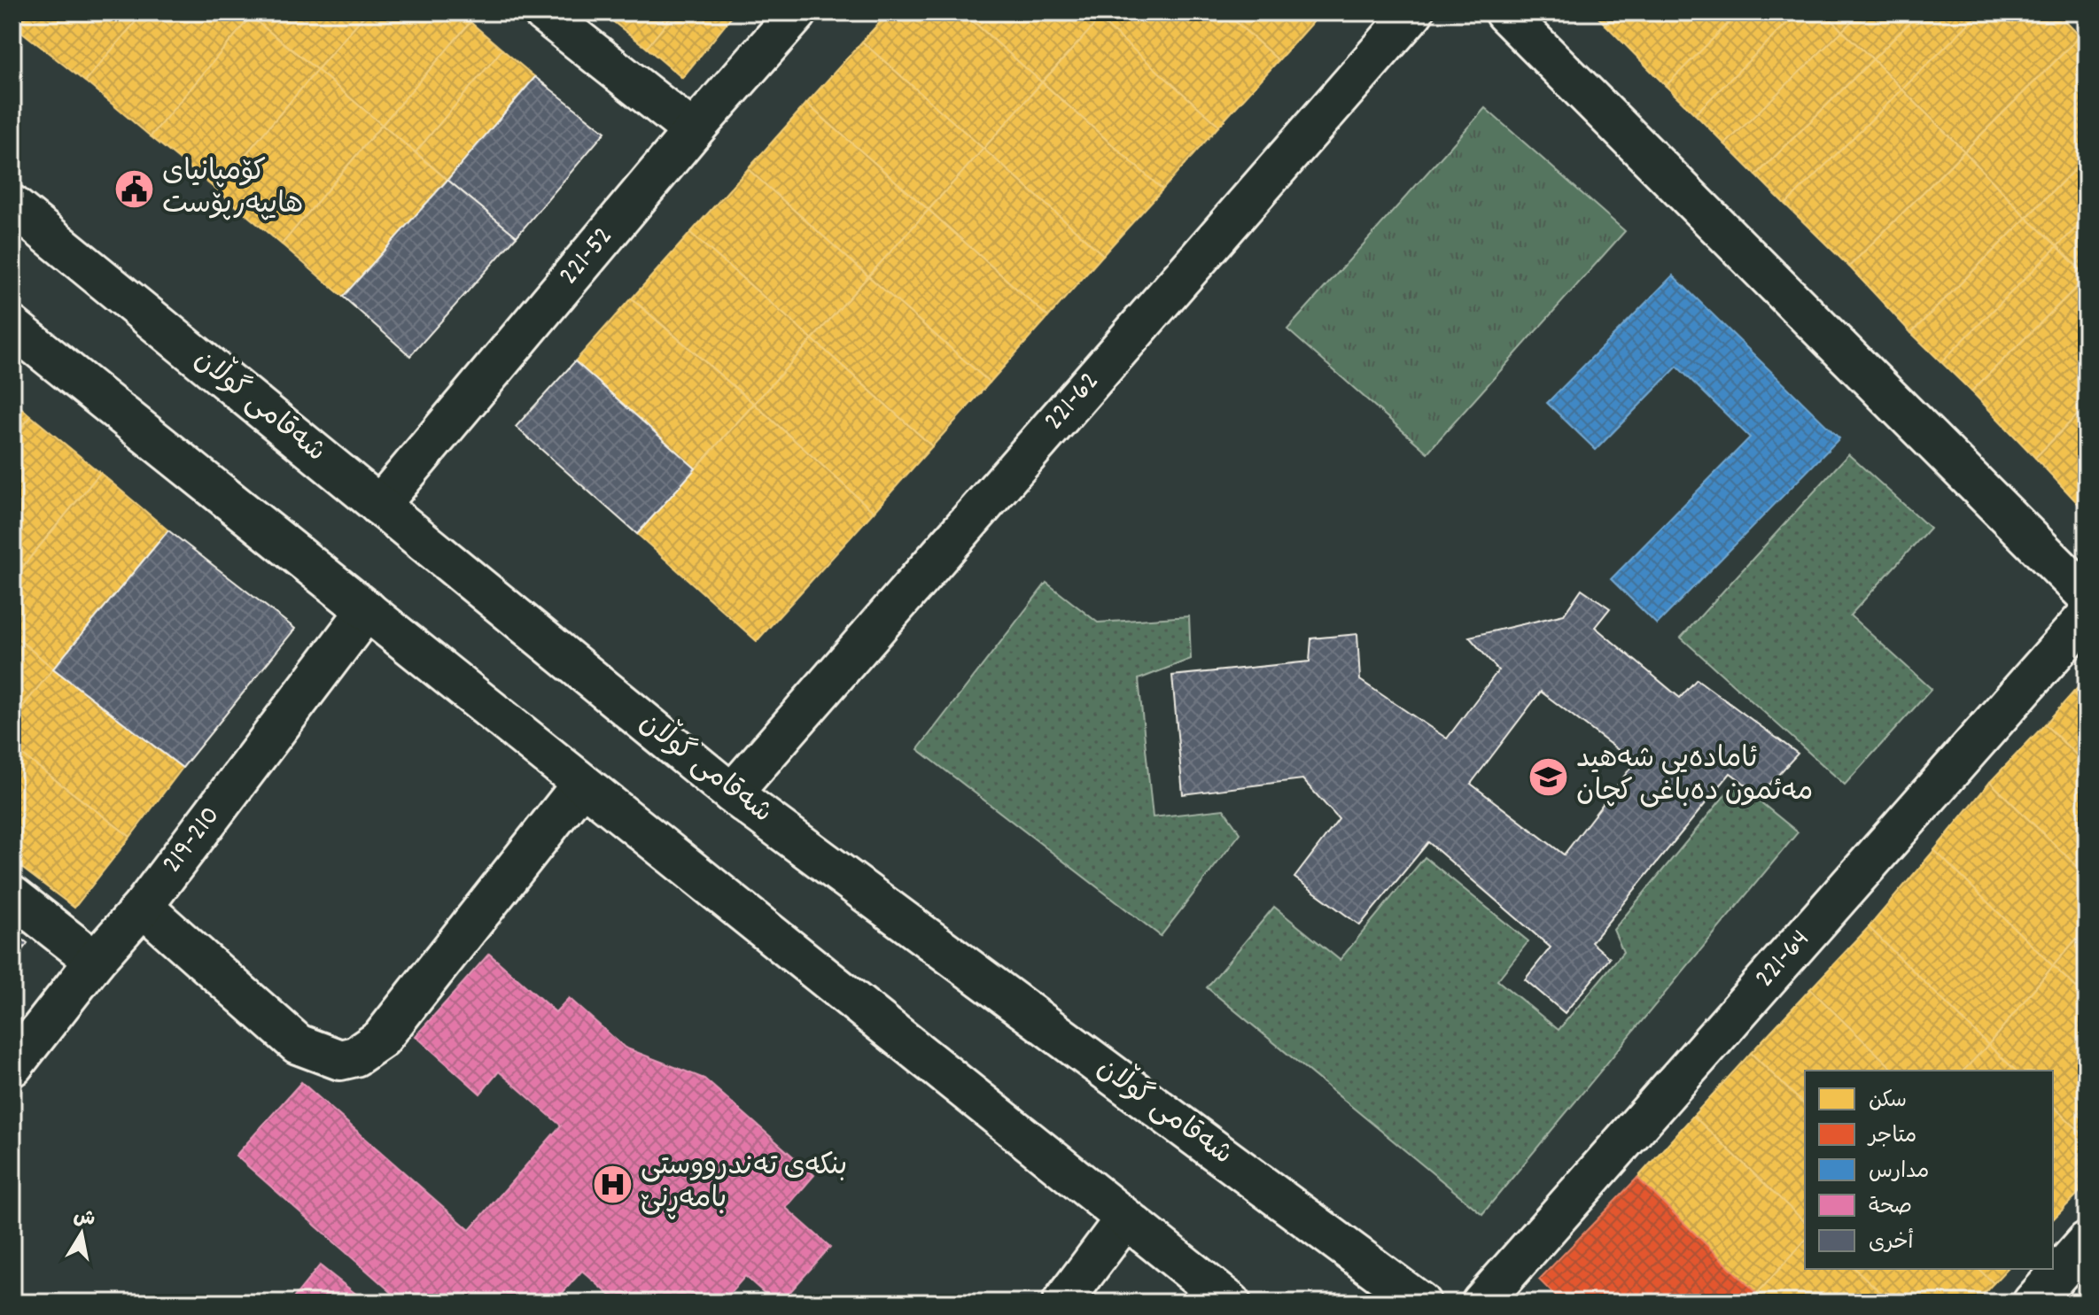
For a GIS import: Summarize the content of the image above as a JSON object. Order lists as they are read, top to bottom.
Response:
{
  "streets": {
    "street": [
      "221-52",
      "221-62",
      "شەقامی گوڵان",
      "219-210",
      "221-64"
    ]
  },
  "crossings": [
    ["221-52", "شەقامی گوڵان"],
    ["221-62", "شەقامی گوڵان"]
  ],
  "places": {
    "public building": ["کۆمپانیای هایپەرپۆست"],
    "school or university": ["ئامادەیی شەهید مەئمون دەباغی کچان"],
    "hospital": ["بنکەی تەندرووستی بامەڕنێ"]
  },
  "legend": [
    "سكن",
    "متاجر",
    "مدارس",
    "صحة",
    "أخرى"
  ],
  "north": "top"
}
